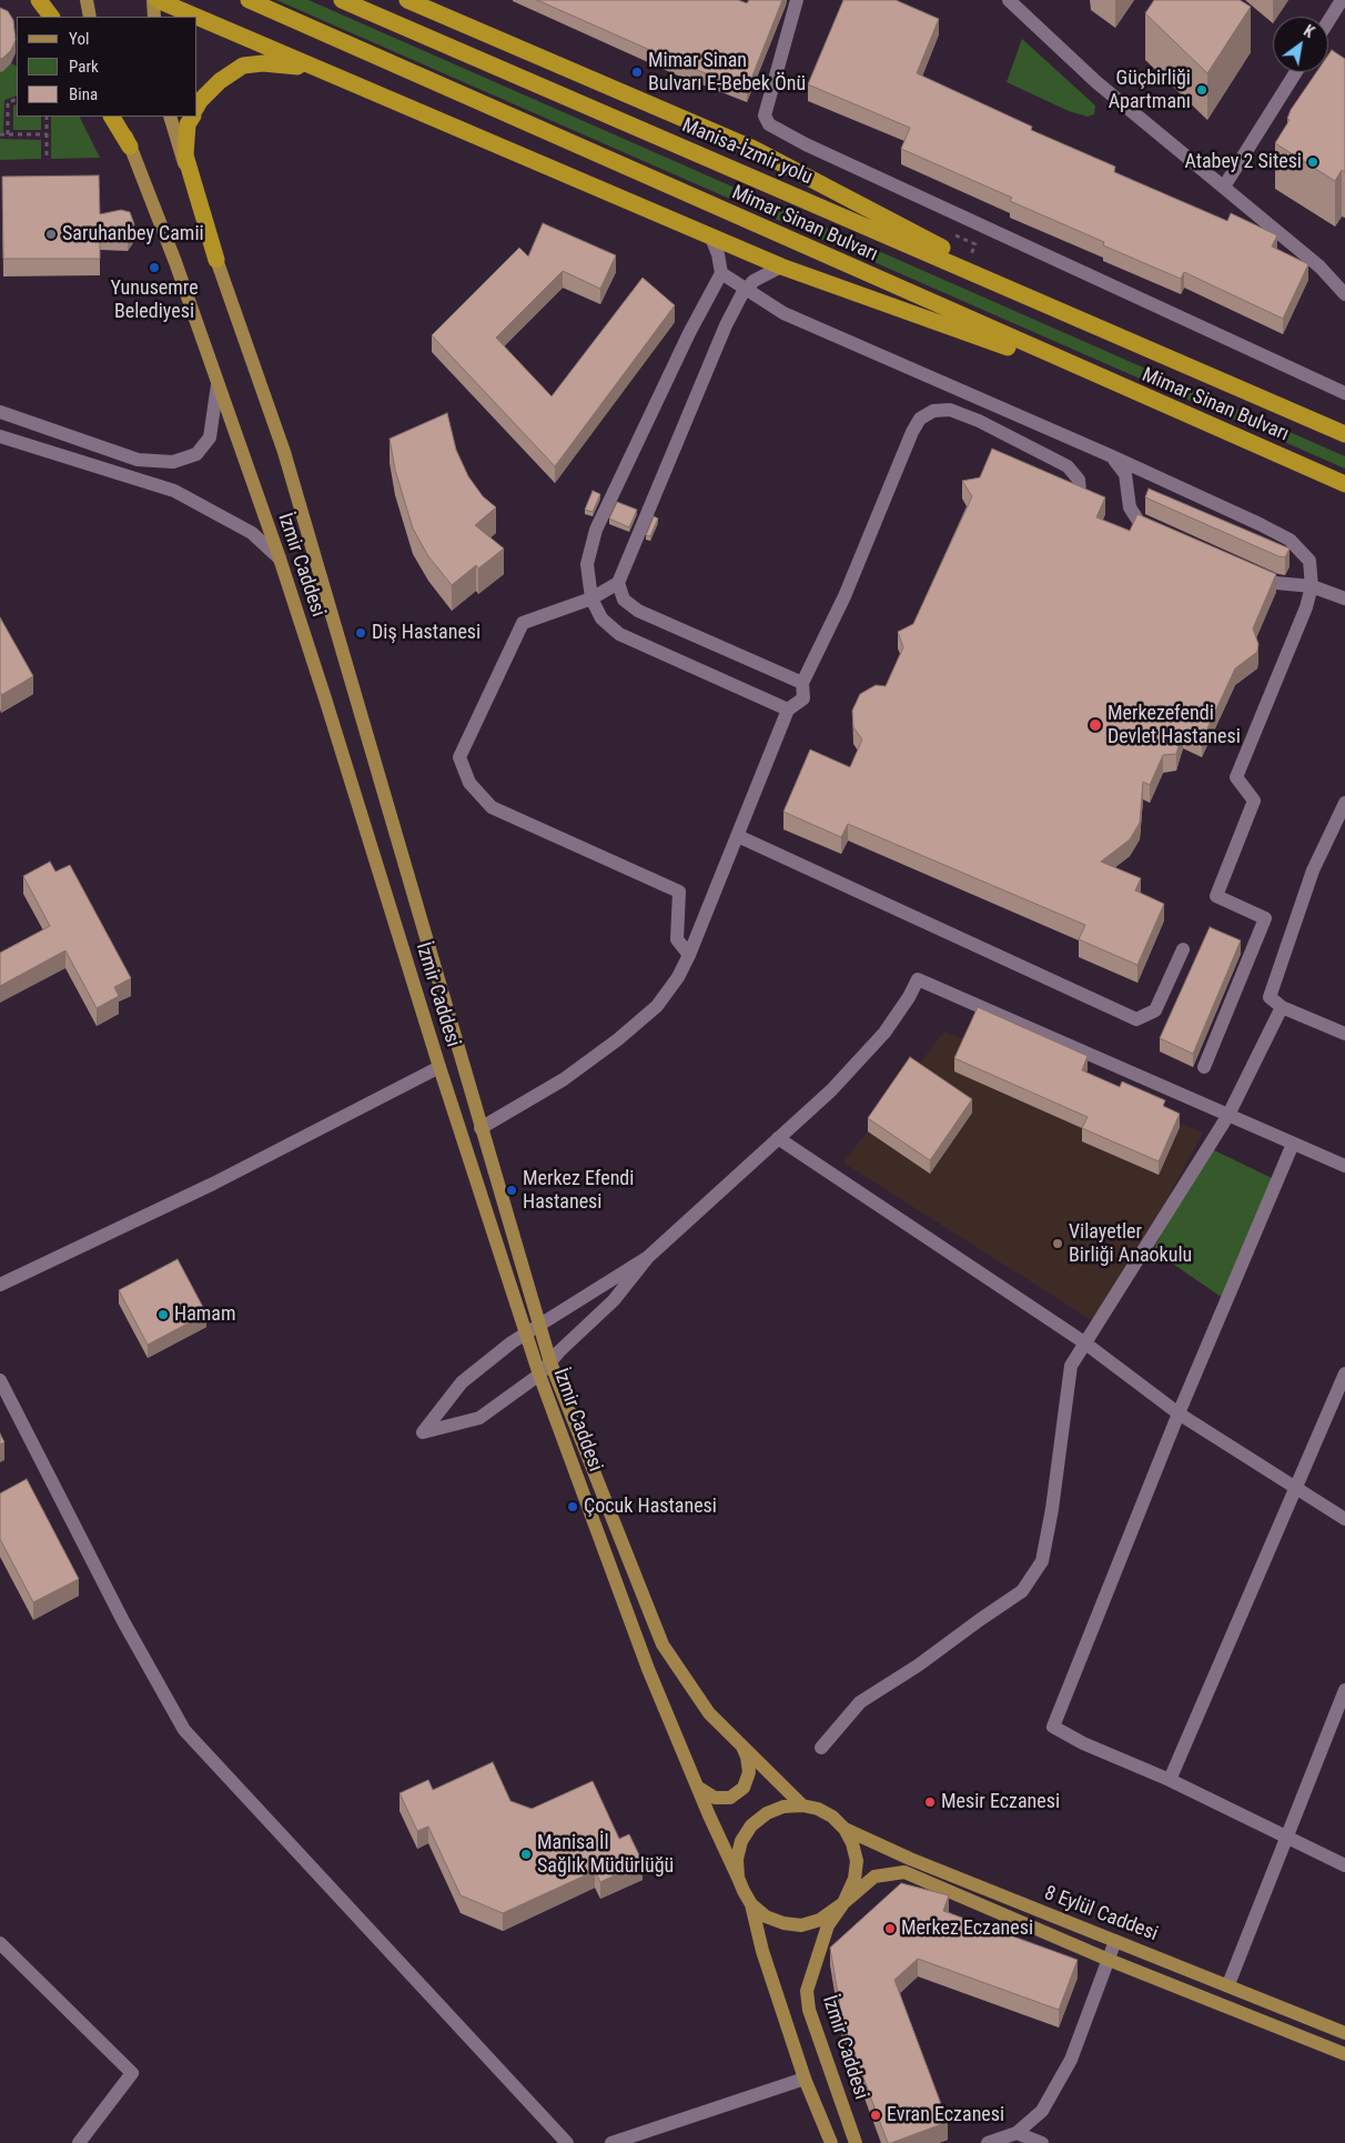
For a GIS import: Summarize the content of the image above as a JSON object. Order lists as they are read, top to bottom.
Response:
{
  "streets": {
    "highway": ["Manisa-İzmir yolu", "Mimar Sinan Bulvarı"],
    "main road": ["İzmir Caddesi", "8 Eylül Caddesi"]
  },
  "crossings": [
    ["Manisa-İzmir yolu", "Mimar Sinan Bulvarı"],
    ["İzmir Caddesi", "8 Eylül Caddesi"]
  ],
  "places": [
    "Mimar Sinan Bulvarı E-Bebek Önü",
    "Güçbirliği Apartmanı",
    "Atabey 2 Sitesi",
    "Saruhanbey Camii",
    "Yunusemre Belediyesi",
    "Diş Hastanesi",
    "Merkezefendi Devlet Hastanesi",
    "Merkez Efendi Hastanesi",
    "Vilayetler Birliği Anaokulu",
    "Hamam",
    "Çocuk Hastanesi",
    "Mesir Eczanesi",
    "Manisa İl Sağlık Müdürlüğü",
    "Merkez Eczanesi",
    "Evran Eczanesi"
  ],
  "legend": ["Yol", "Park", "Bina"],
  "north": "top right"
}
